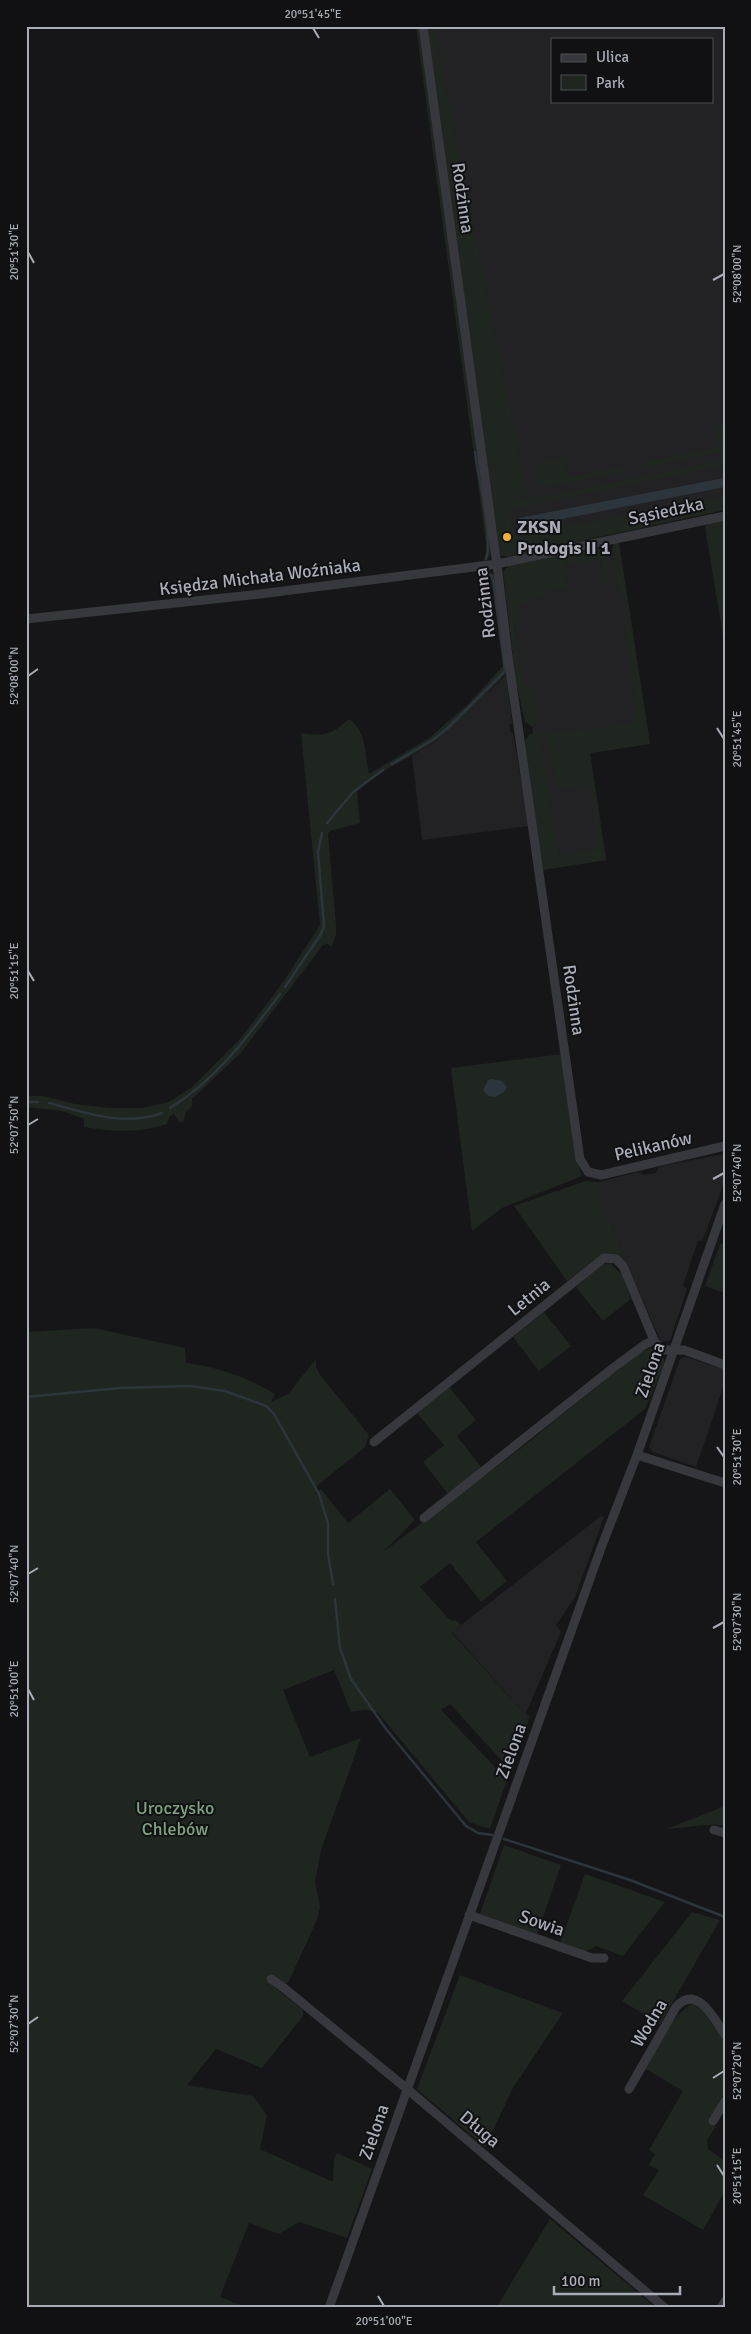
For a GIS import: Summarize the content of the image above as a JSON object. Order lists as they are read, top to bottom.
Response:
{
  "streets": {
    "street": [
      "Rodzinna",
      "Sąsiedzka",
      "Księdza Michała Woźniaka",
      "Pelikanów",
      "Letnia",
      "Zielona",
      "Sowia",
      "Wodna",
      "Długa"
    ]
  },
  "crossings": [
    ["Rodzinna", "Sąsiedzka"],
    ["Rodzinna", "Księdza Michała Woźniaka"],
    ["Rodzinna", "Pelikanów"],
    ["Sąsiedzka", "Księdza Michała Woźniaka"],
    ["Zielona", "Sowia"],
    ["Zielona", "Długa"]
  ],
  "parks": ["Uroczysko Chlebów"],
  "places": ["ZKSN Prologis II 1"],
  "legend": ["Ulica", "Park"],
  "scale_bar": "100 m",
  "coordinates": [
    "20°51'45\"E",
    "20°51'30\"E",
    "52°08'00\"N",
    "20°51'15\"E",
    "52°07'50\"N",
    "52°07'40\"N",
    "52°07'30\"N",
    "20°51'00\"E",
    "52°07'20\"N"
  ]
}
